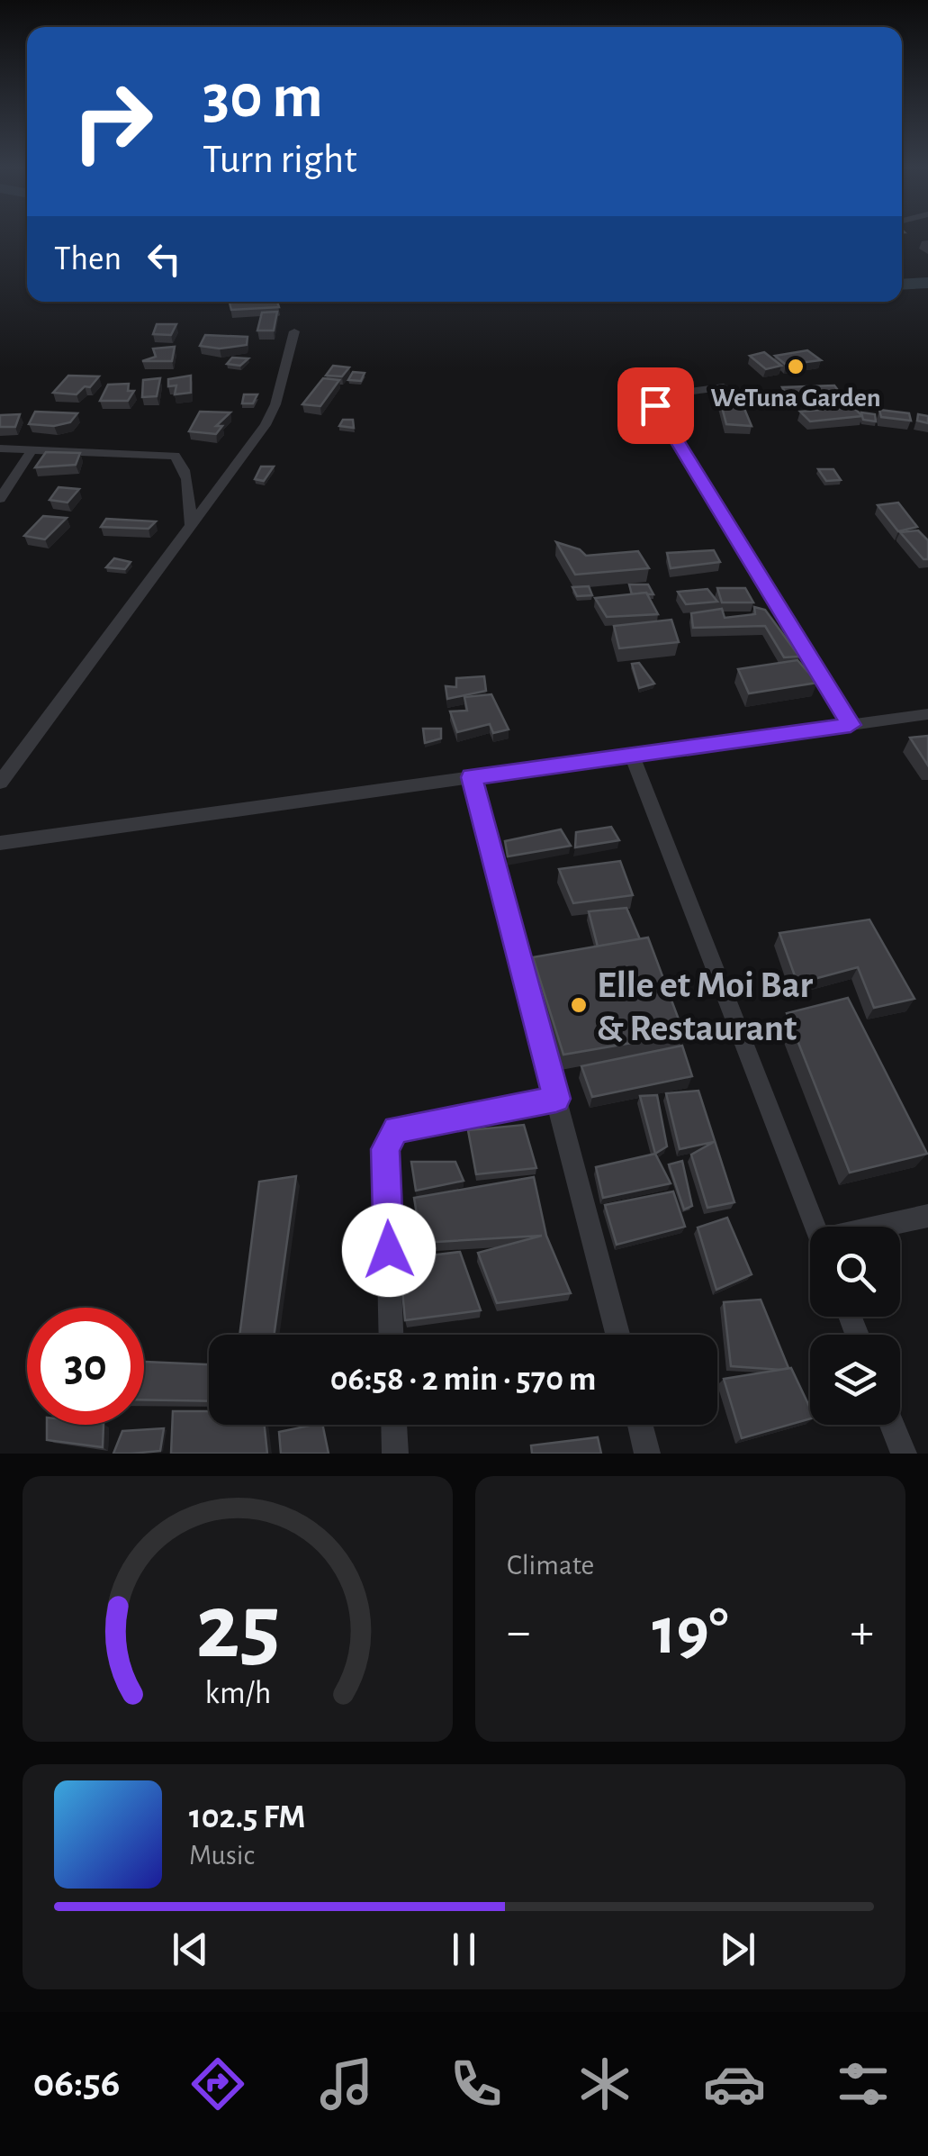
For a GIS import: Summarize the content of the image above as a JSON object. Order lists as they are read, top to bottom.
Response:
{
  "places": ["WeTuna Garden", "Elle et Moi Bar & Restaurant"],
  "page": {
    "turn": ["30 m", "Turn right"],
    "then": "Then",
    "limit": "30",
    "trip": "06:58 · 2 min · 570 m",
    "tile": "Climate",
    "heat": ["−", "19°", "+"],
    "song": ["102.5 FM", "Music"],
    "tabs": "06:56",
    "gauge": ["25", "km/h"]
  }
}
